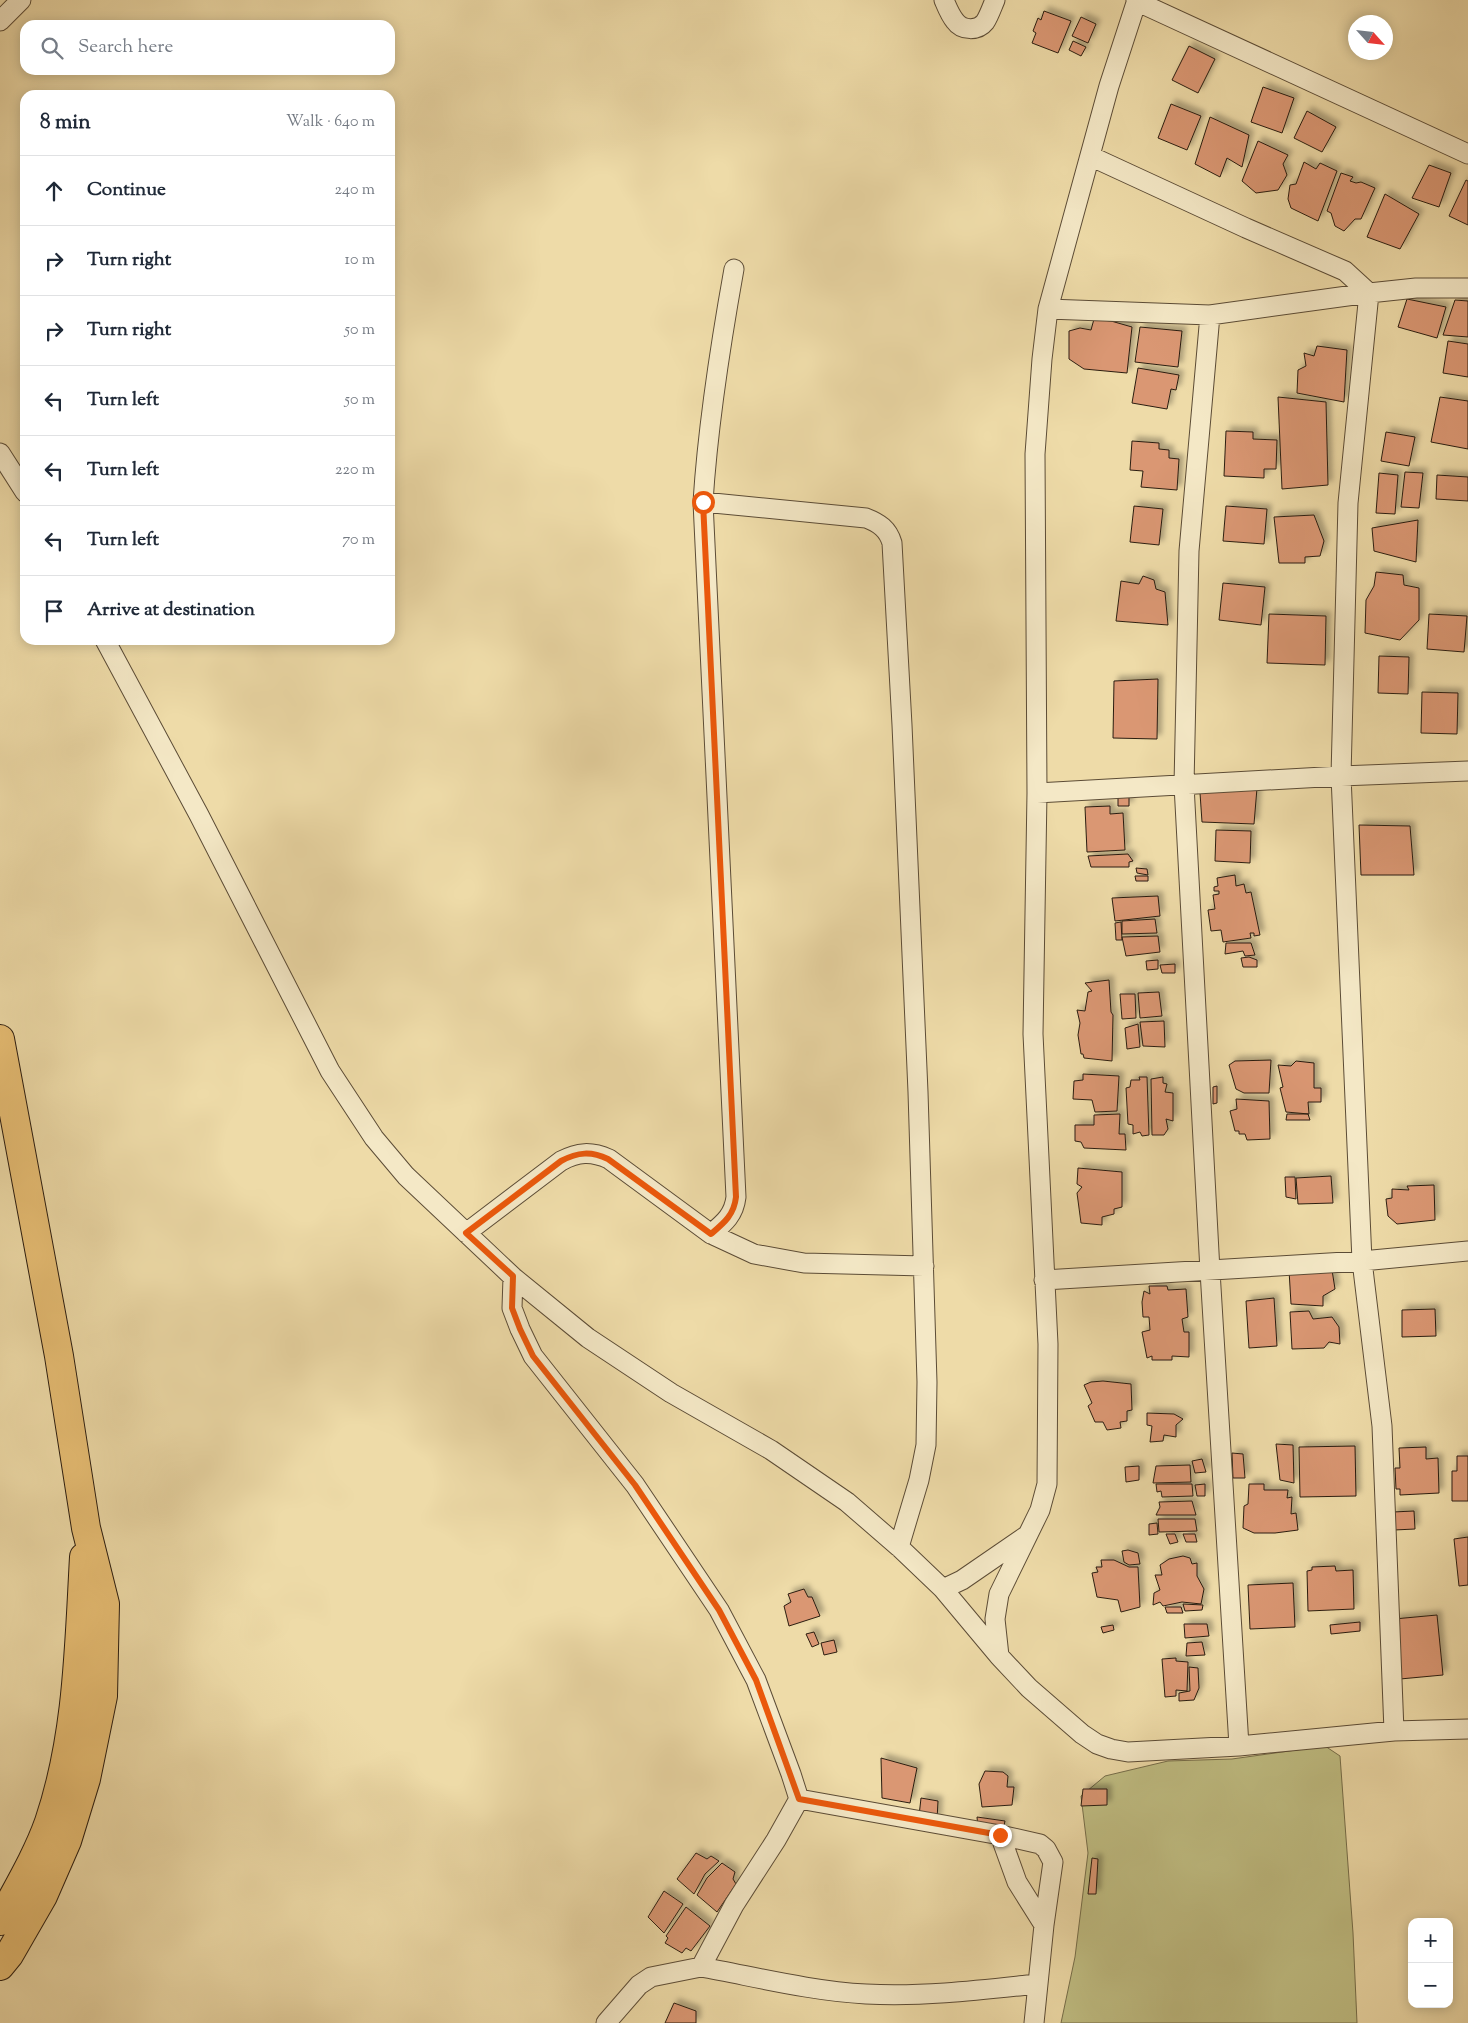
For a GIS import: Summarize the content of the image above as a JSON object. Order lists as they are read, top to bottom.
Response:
{
  "north": "bottom right",
  "page": {
    "search": "Search here",
    "heading": ["8 min", "Walk · 640 m"],
    "list": [
      ["Continue", "240 m"],
      ["Turn right", "10 m"],
      ["Turn right", "50 m"],
      ["Turn left", "50 m"],
      ["Turn left", "220 m"],
      ["Turn left", "70 m"],
      "Arrive at destination"
    ],
    "map_buttons": ["+", "−"]
  }
}
